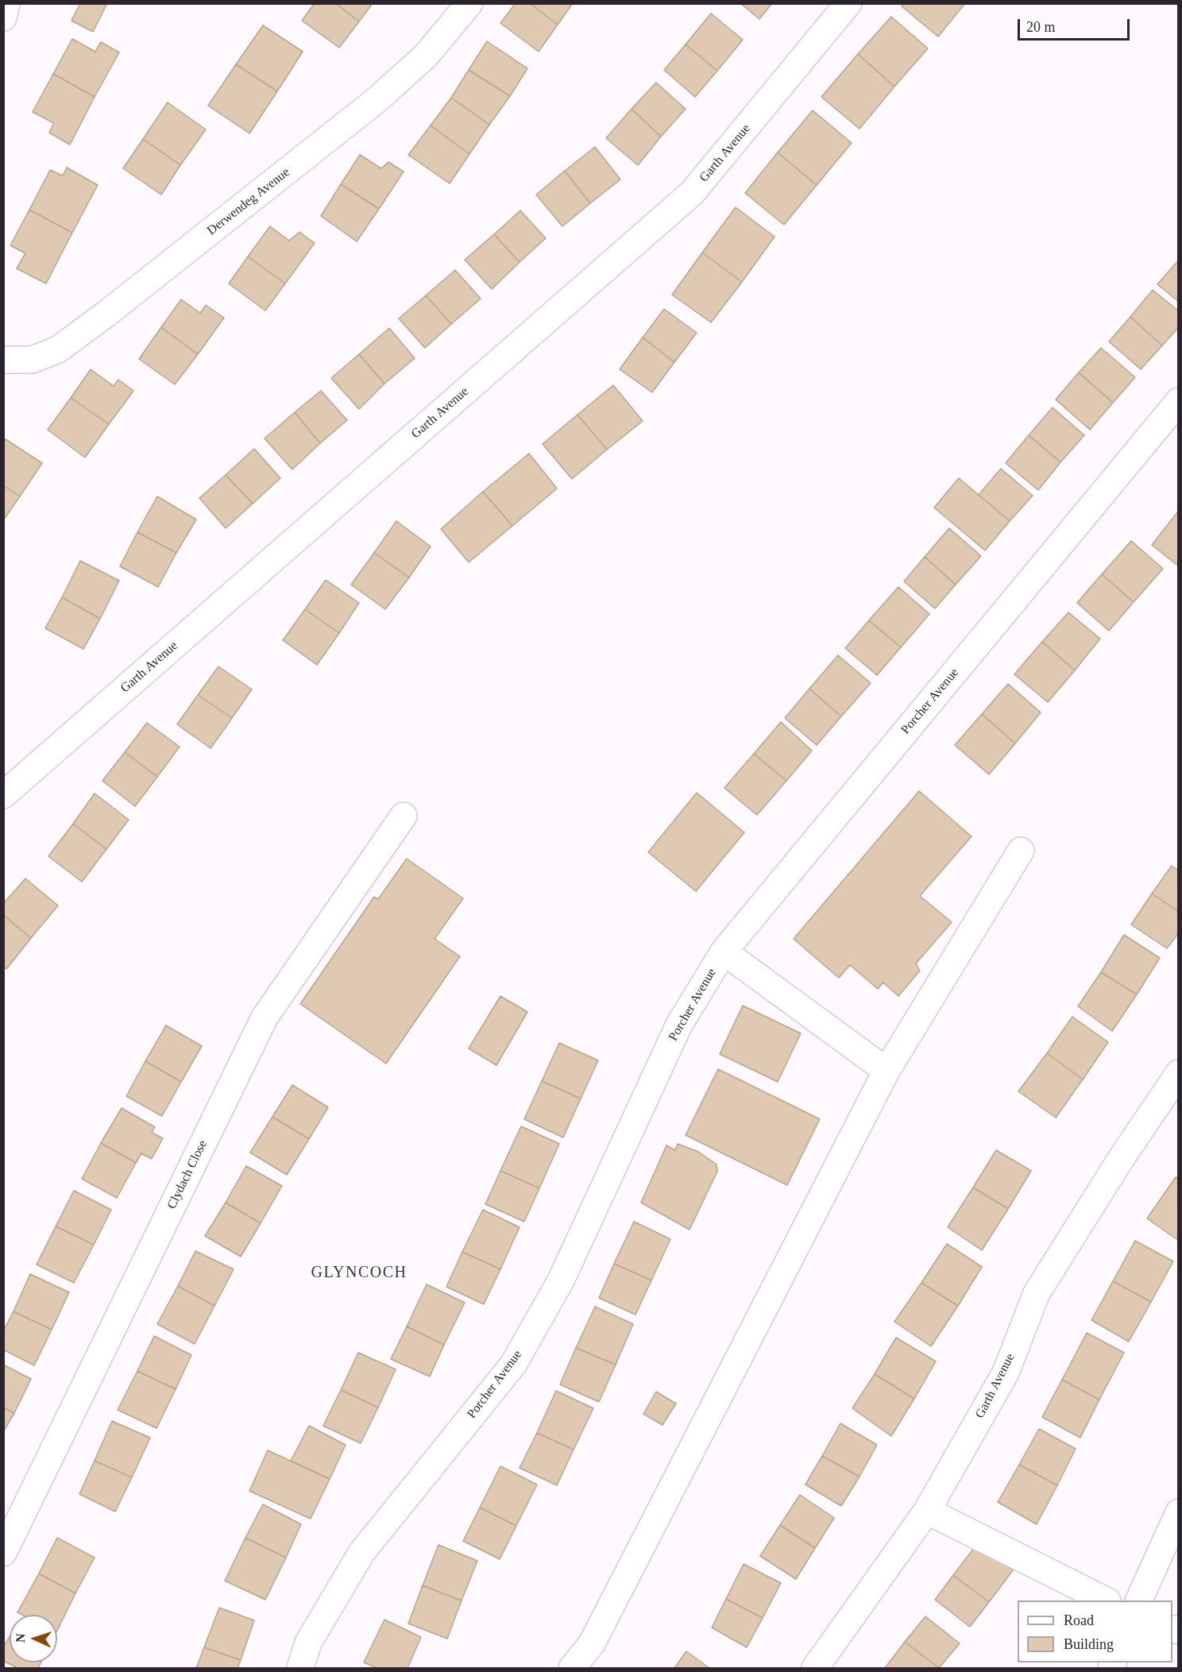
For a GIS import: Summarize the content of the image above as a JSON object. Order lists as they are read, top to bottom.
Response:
{
  "streets": {
    "street": [
      "Garth Avenue",
      "Derwendeg Avenue",
      "Porcher Avenue",
      "Clydach Close"
    ]
  },
  "districts": ["GLYNCOCH"],
  "legend": ["Road", "Building"],
  "scale_bar": "20 m",
  "north": "left"
}
